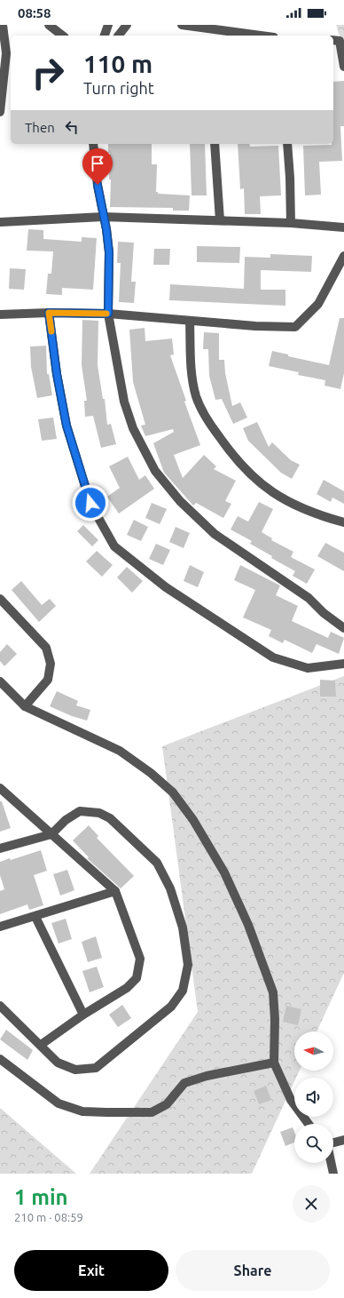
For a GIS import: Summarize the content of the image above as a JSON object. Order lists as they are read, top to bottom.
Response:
{
  "north": "left",
  "page": {
    "status": "08:58",
    "turn": ["110 m", "Turn right"],
    "then": "Then",
    "heading": ["1 min", "210 m · 08:59"],
    "buttons": ["Exit", "Share"]
  }
}
